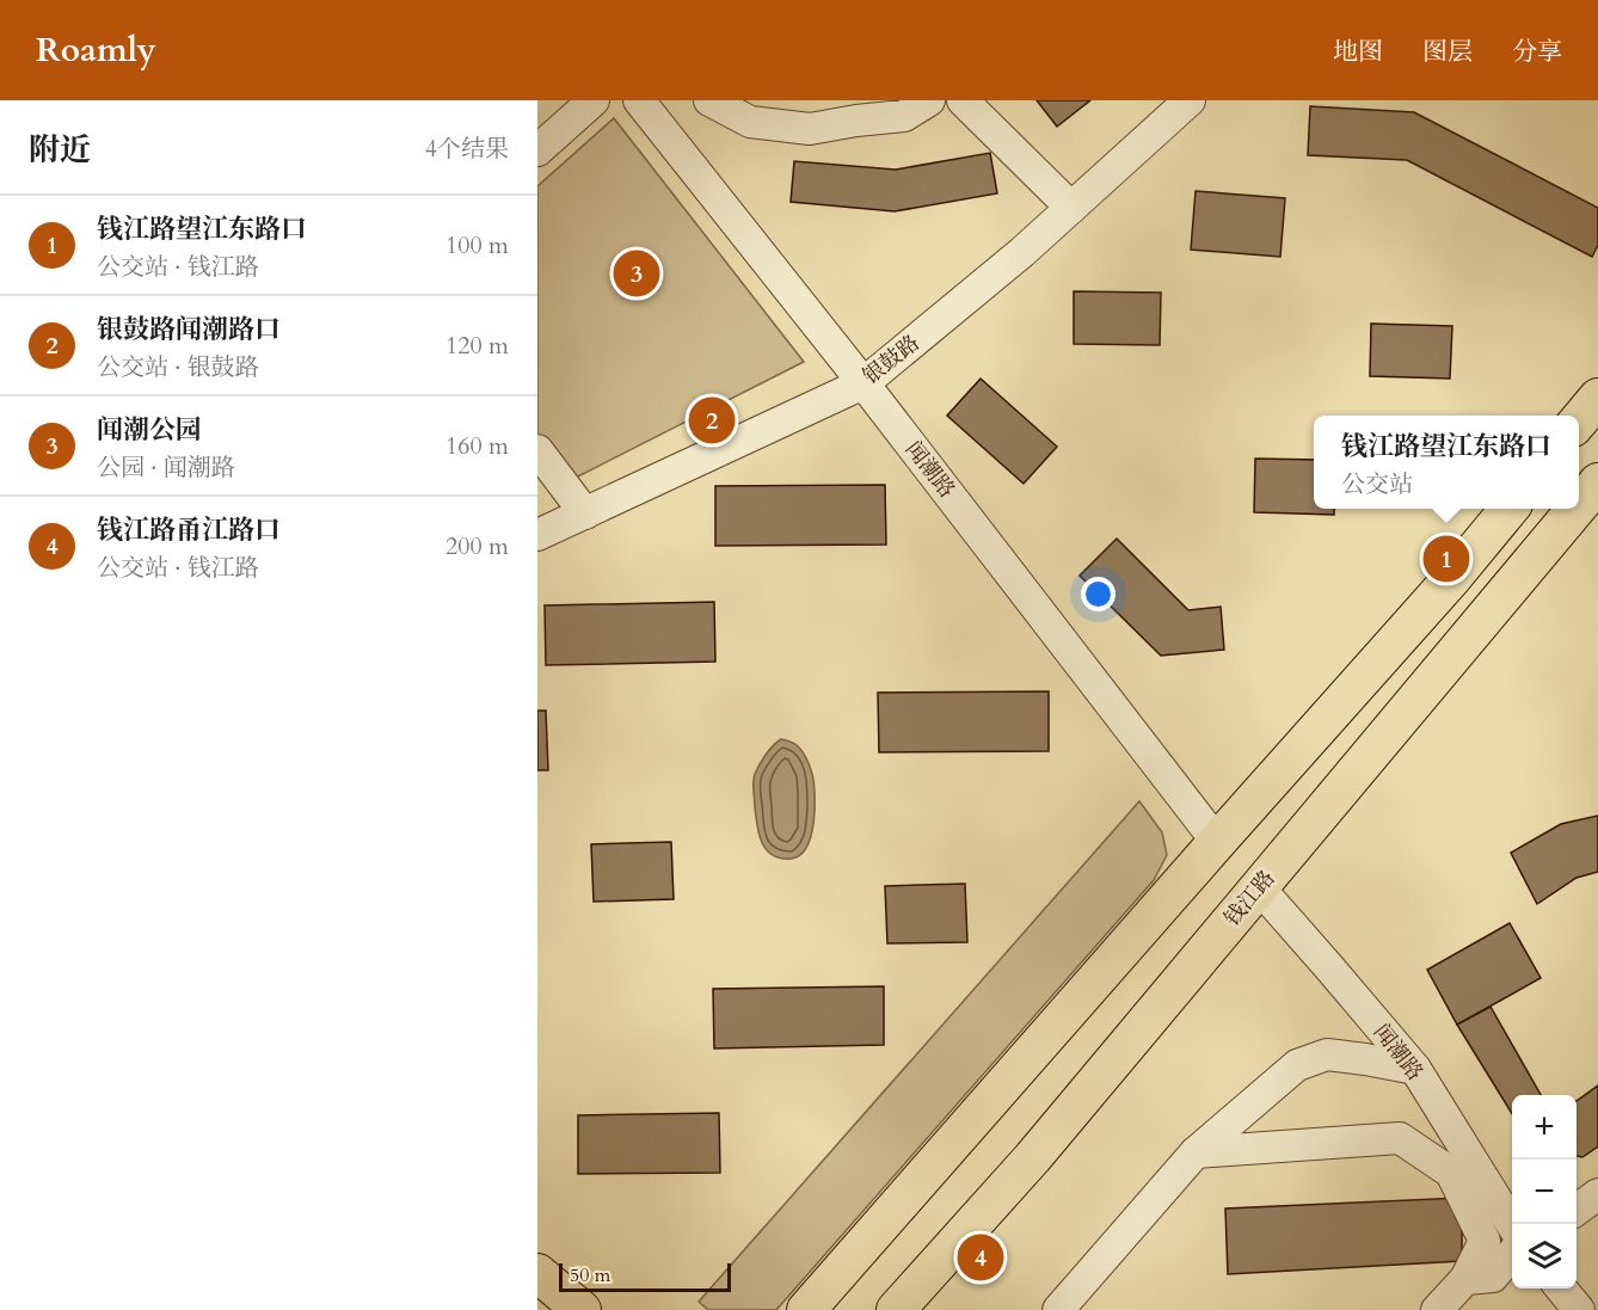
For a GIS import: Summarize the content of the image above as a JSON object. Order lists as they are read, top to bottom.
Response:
{
  "streets": {
    "main road": ["钱江路"],
    "street": ["银鼓路", "闻潮路"]
  },
  "crossings": [
    ["银鼓路", "闻潮路"],
    ["闻潮路", "钱江路"]
  ],
  "scale_bar": "50 m",
  "page": {
    "header": "Roamly",
    "nav": ["地图", "图层", "分享"],
    "heading": ["附近", "4个结果"],
    "list": [
      {
        "mark": "1",
        "name": "钱江路望江东路口",
        "note": "公交站 · 钱江路",
        "value": "100 m"
      },
      {
        "mark": "2",
        "name": "银鼓路闻潮路口",
        "note": "公交站 · 银鼓路",
        "value": "120 m"
      },
      {
        "mark": "3",
        "name": "闻潮公园",
        "note": "公园 · 闻潮路",
        "value": "160 m"
      },
      {
        "mark": "4",
        "name": "钱江路甬江路口",
        "note": "公交站 · 钱江路",
        "value": "200 m"
      }
    ],
    "pins": [
      "3",
      "2",
      "1",
      "4"
    ],
    "popup": ["钱江路望江东路口", "公交站"],
    "map_buttons": ["+", "−"],
    "scale": "50 m"
  }
}
